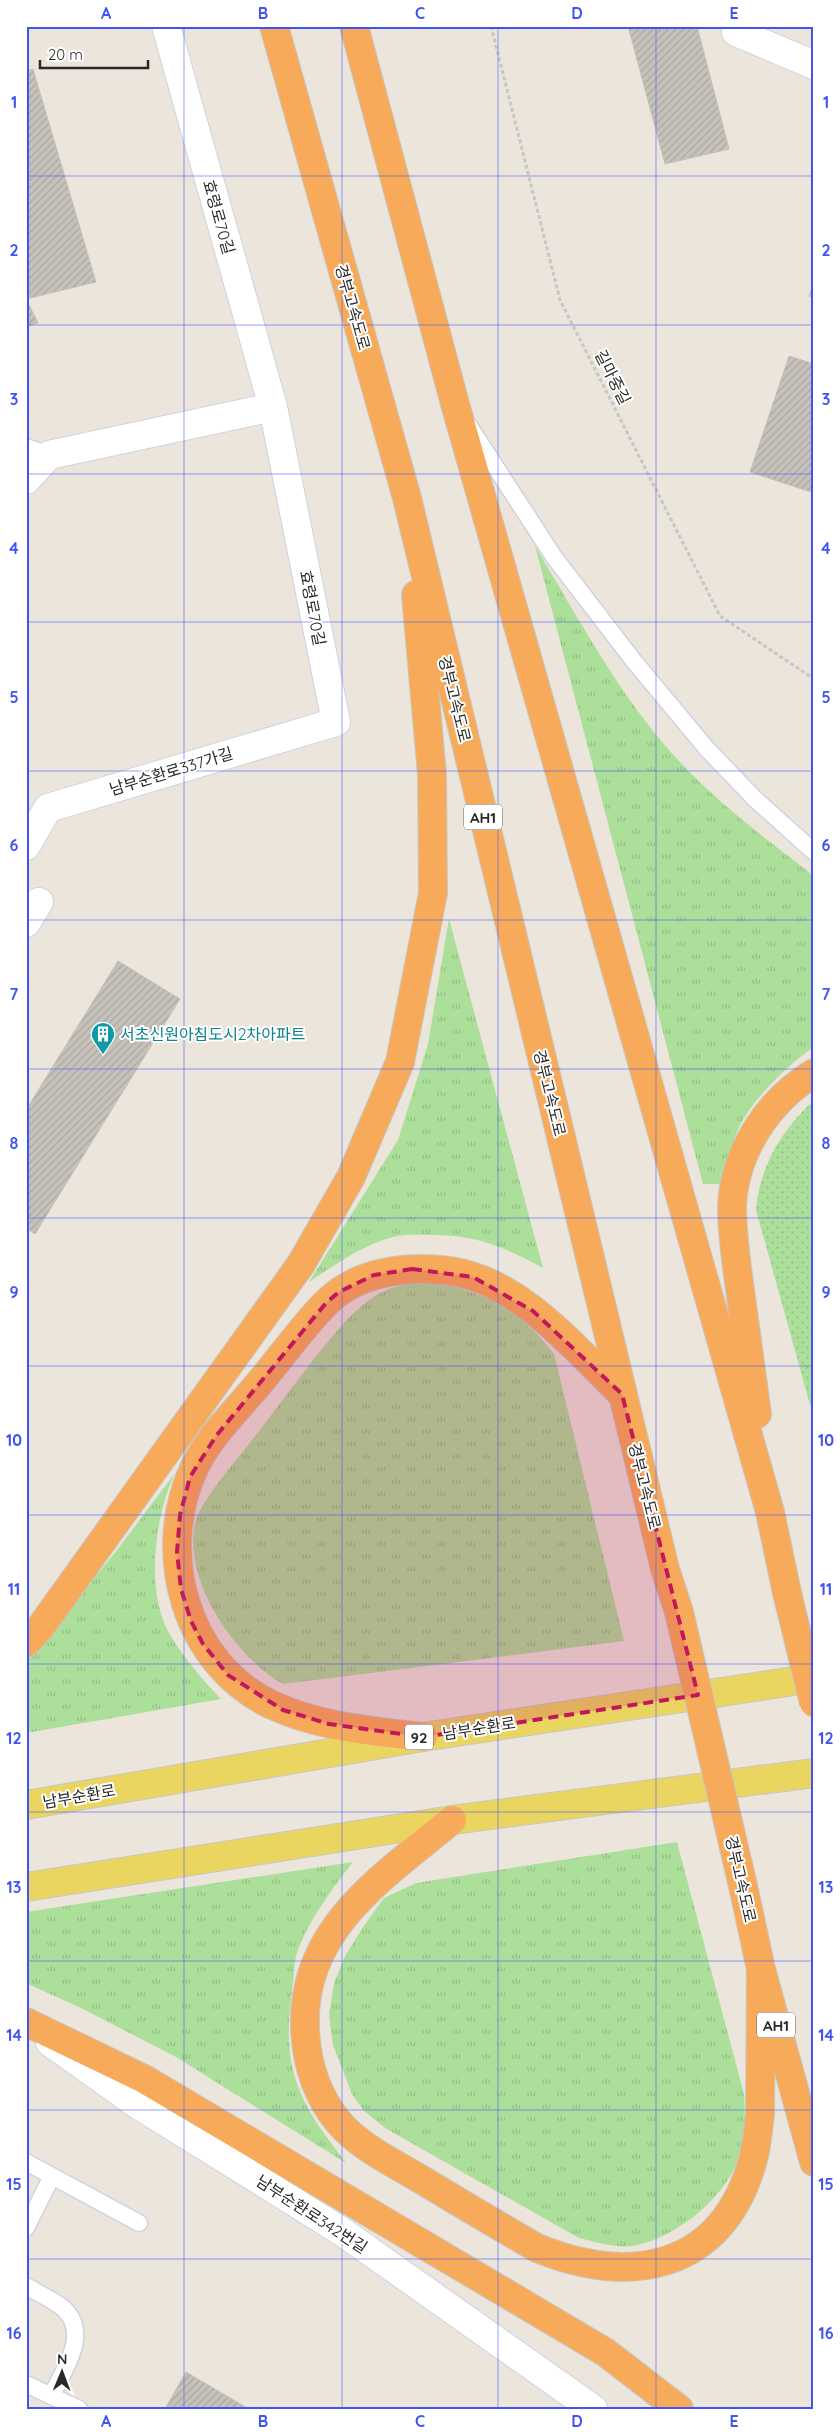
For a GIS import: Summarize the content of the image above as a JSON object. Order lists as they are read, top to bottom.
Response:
{
  "streets": {
    "highway": ["경부고속도로", "AH1"],
    "main road": ["남부순환로", "92"],
    "street": ["효령로70길", "남부순환로337가길", "남부순환로342번길"],
    "path": ["길마중길"]
  },
  "crossings": [
    ["효령로70길", "남부순환로337가길"]
  ],
  "places": {
    "building": ["서초신원아침도시2차아파트"]
  },
  "scale_bar": "20 m",
  "north": "top",
  "grid": {
    "columns": [
      "A",
      "B",
      "C",
      "D",
      "E"
    ],
    "rows": [
      "1",
      "2",
      "3",
      "4",
      "5",
      "6",
      "7",
      "8",
      "9",
      "10",
      "11",
      "12",
      "13",
      "14",
      "15",
      "16"
    ]
  }
}
